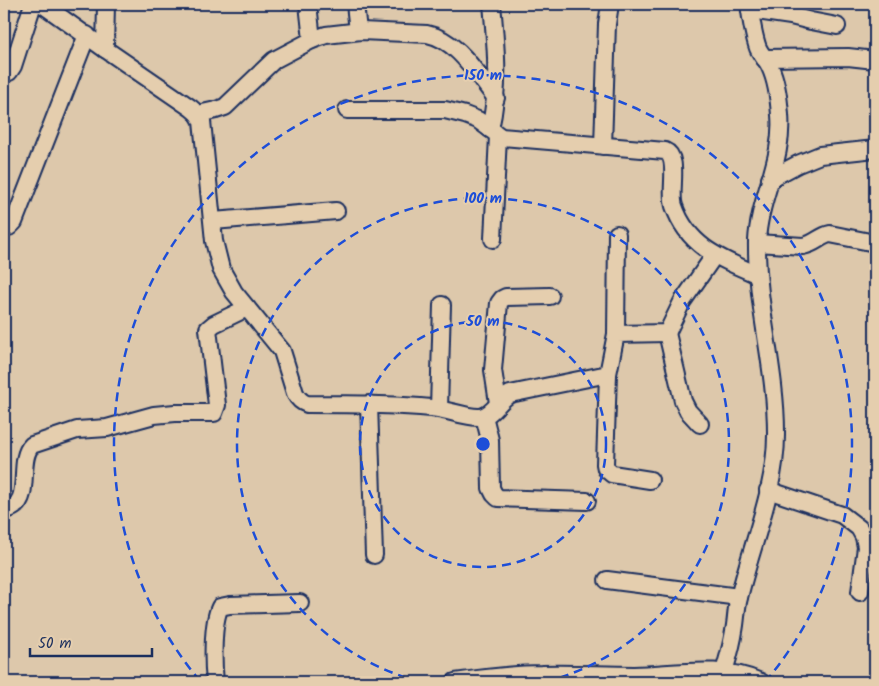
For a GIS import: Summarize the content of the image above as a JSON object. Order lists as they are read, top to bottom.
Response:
{
  "scale_bar": "50 m",
  "rings": ["150 m", "100 m", "50 m"]
}
